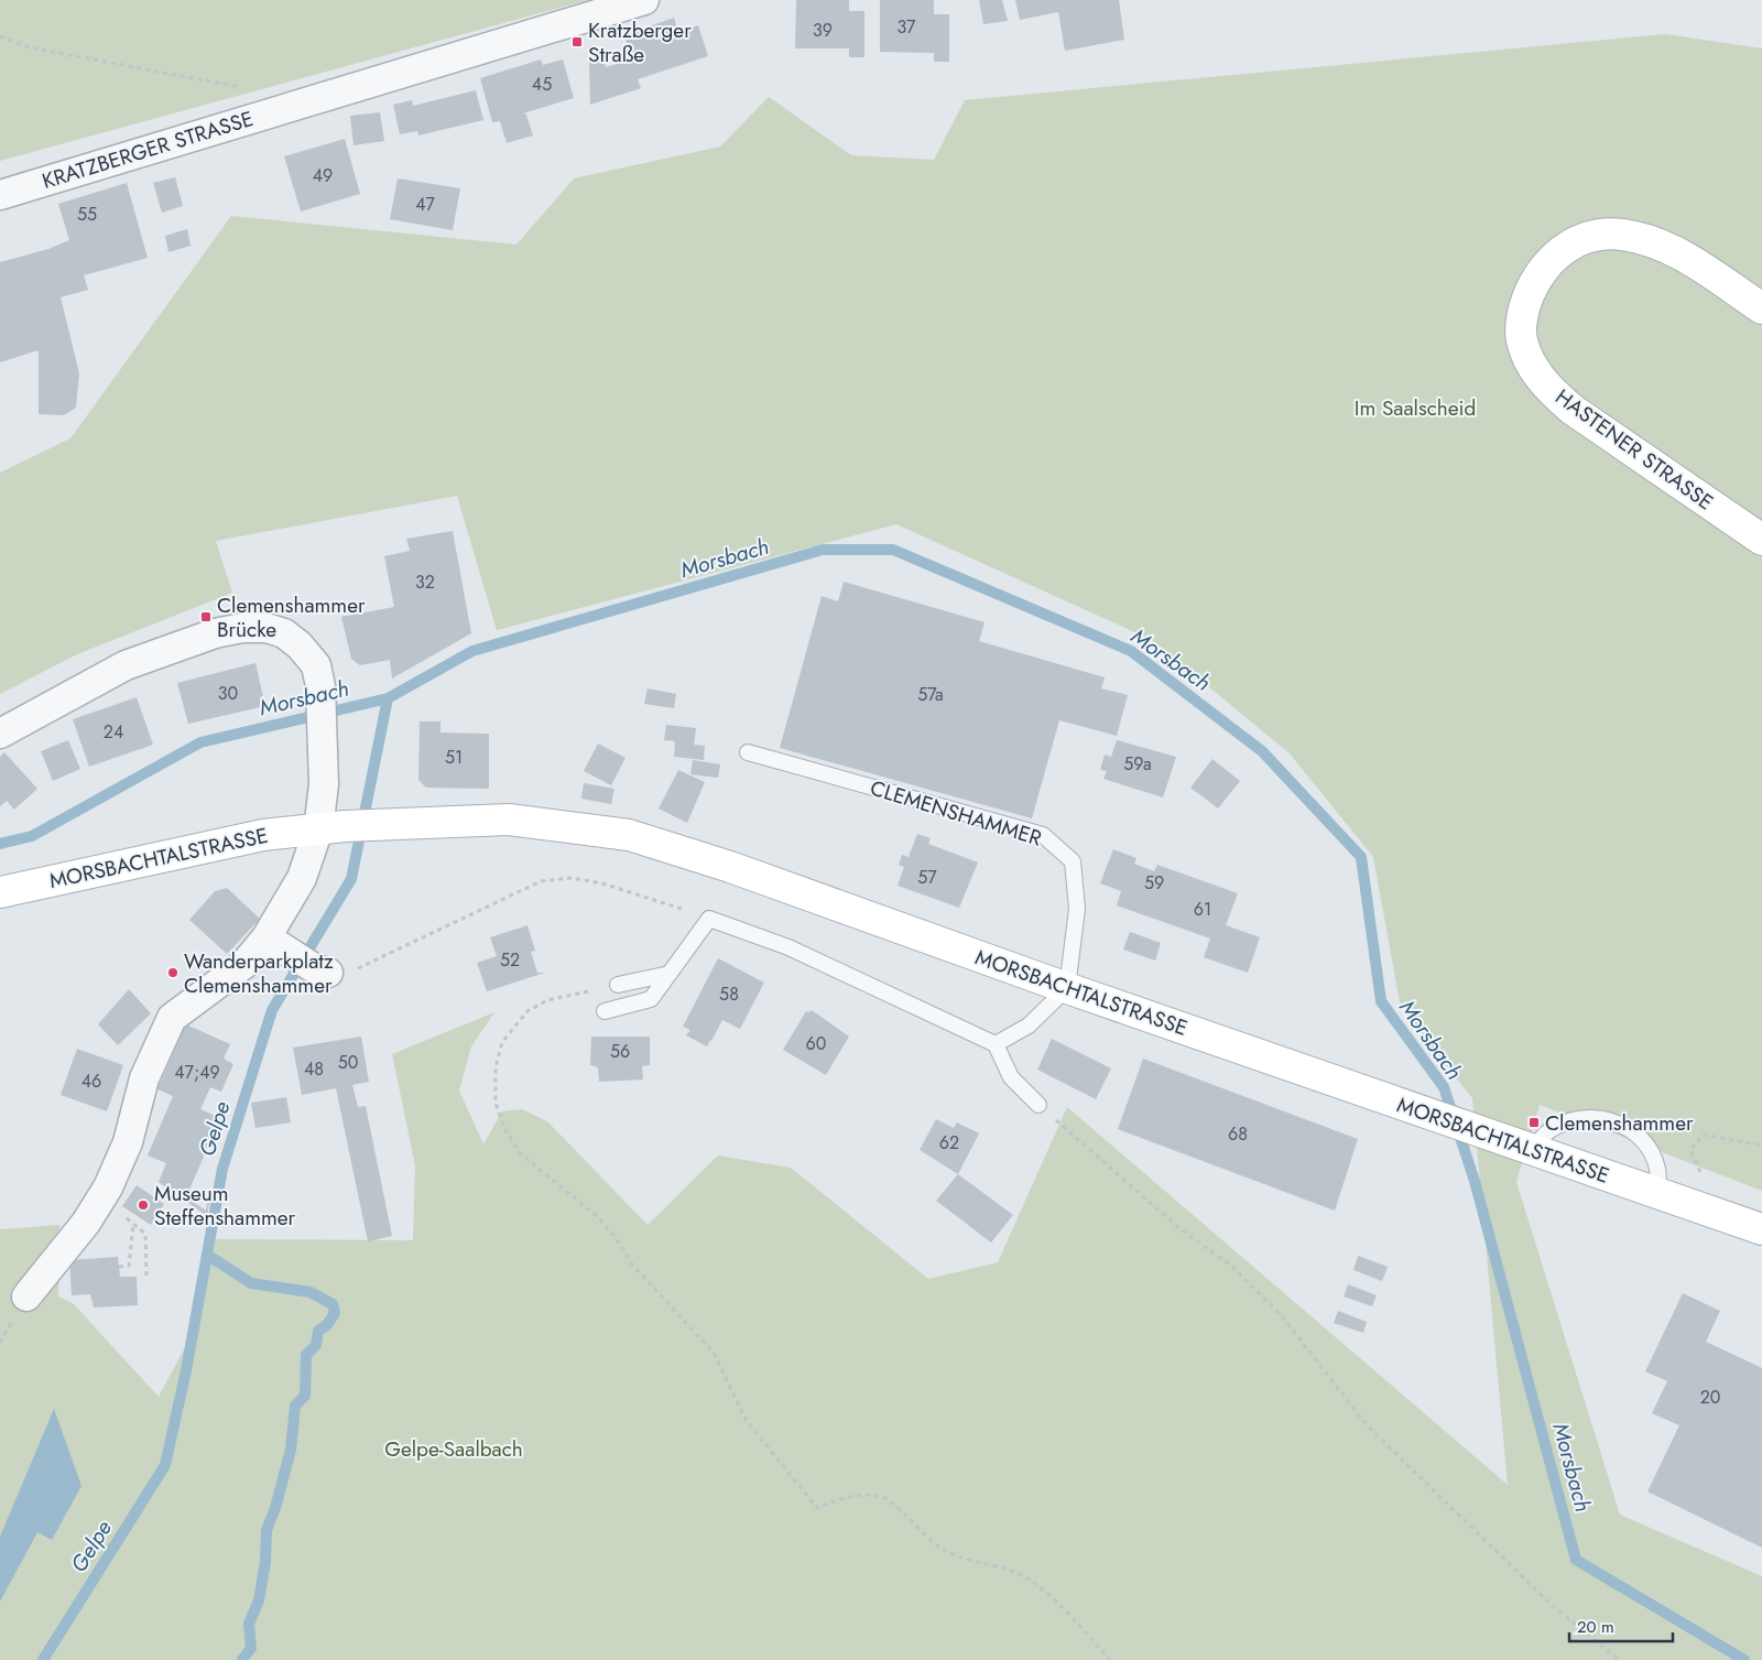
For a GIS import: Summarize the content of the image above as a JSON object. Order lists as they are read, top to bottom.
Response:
{
  "streets": {
    "main road": ["HASTENER STRASSE", "MORSBACHTALSTRASSE"],
    "street": ["KRATZBERGER STRASSE"],
    "lane": ["CLEMENSHAMMER"]
  },
  "crossings": [
    ["CLEMENSHAMMER", "MORSBACHTALSTRASSE"]
  ],
  "water": ["Morsbach", "Gelpe"],
  "parks": ["Im Saalscheid", "Gelpe-Saalbach"],
  "places": {
    "transit": ["Kratzberger Straße", "Clemenshammer Brücke", "Clemenshammer"],
    "other": ["Wanderparkplatz Clemenshammer", "Museum Steffenshammer"]
  },
  "house_numbers": [
    "37",
    "39",
    "45",
    "49",
    "47",
    "55",
    "32",
    "30",
    "57a",
    "24",
    "51",
    "59a",
    "57",
    "59",
    "61",
    "52",
    "58",
    "60",
    "56",
    "50",
    "48",
    "47;49",
    "46",
    "68",
    "62",
    "20"
  ],
  "scale_bar": "20 m"
}
